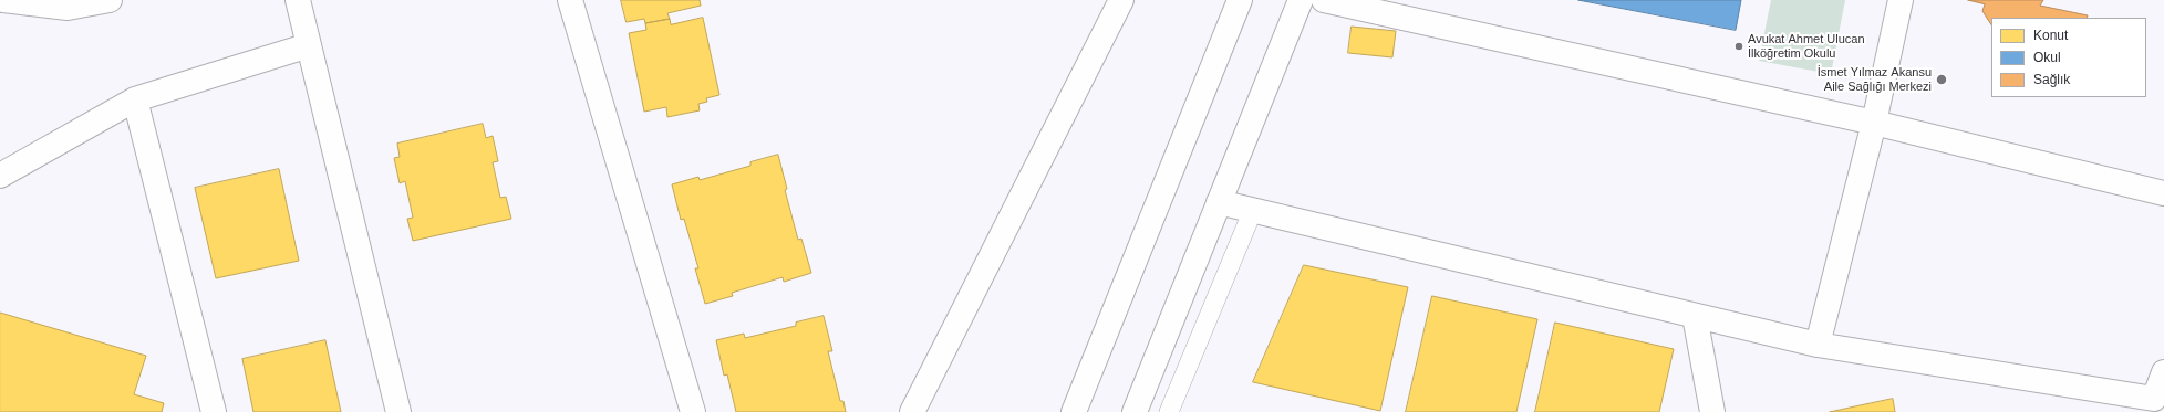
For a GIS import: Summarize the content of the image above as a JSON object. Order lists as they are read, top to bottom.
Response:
{
  "places": ["Avukat Ahmet Ulucan İlköğretim Okulu", "İsmet Yılmaz Akansu Aile Sağlığı Merkezi"],
  "legend": ["Konut", "Okul", "Sağlık"]
}
